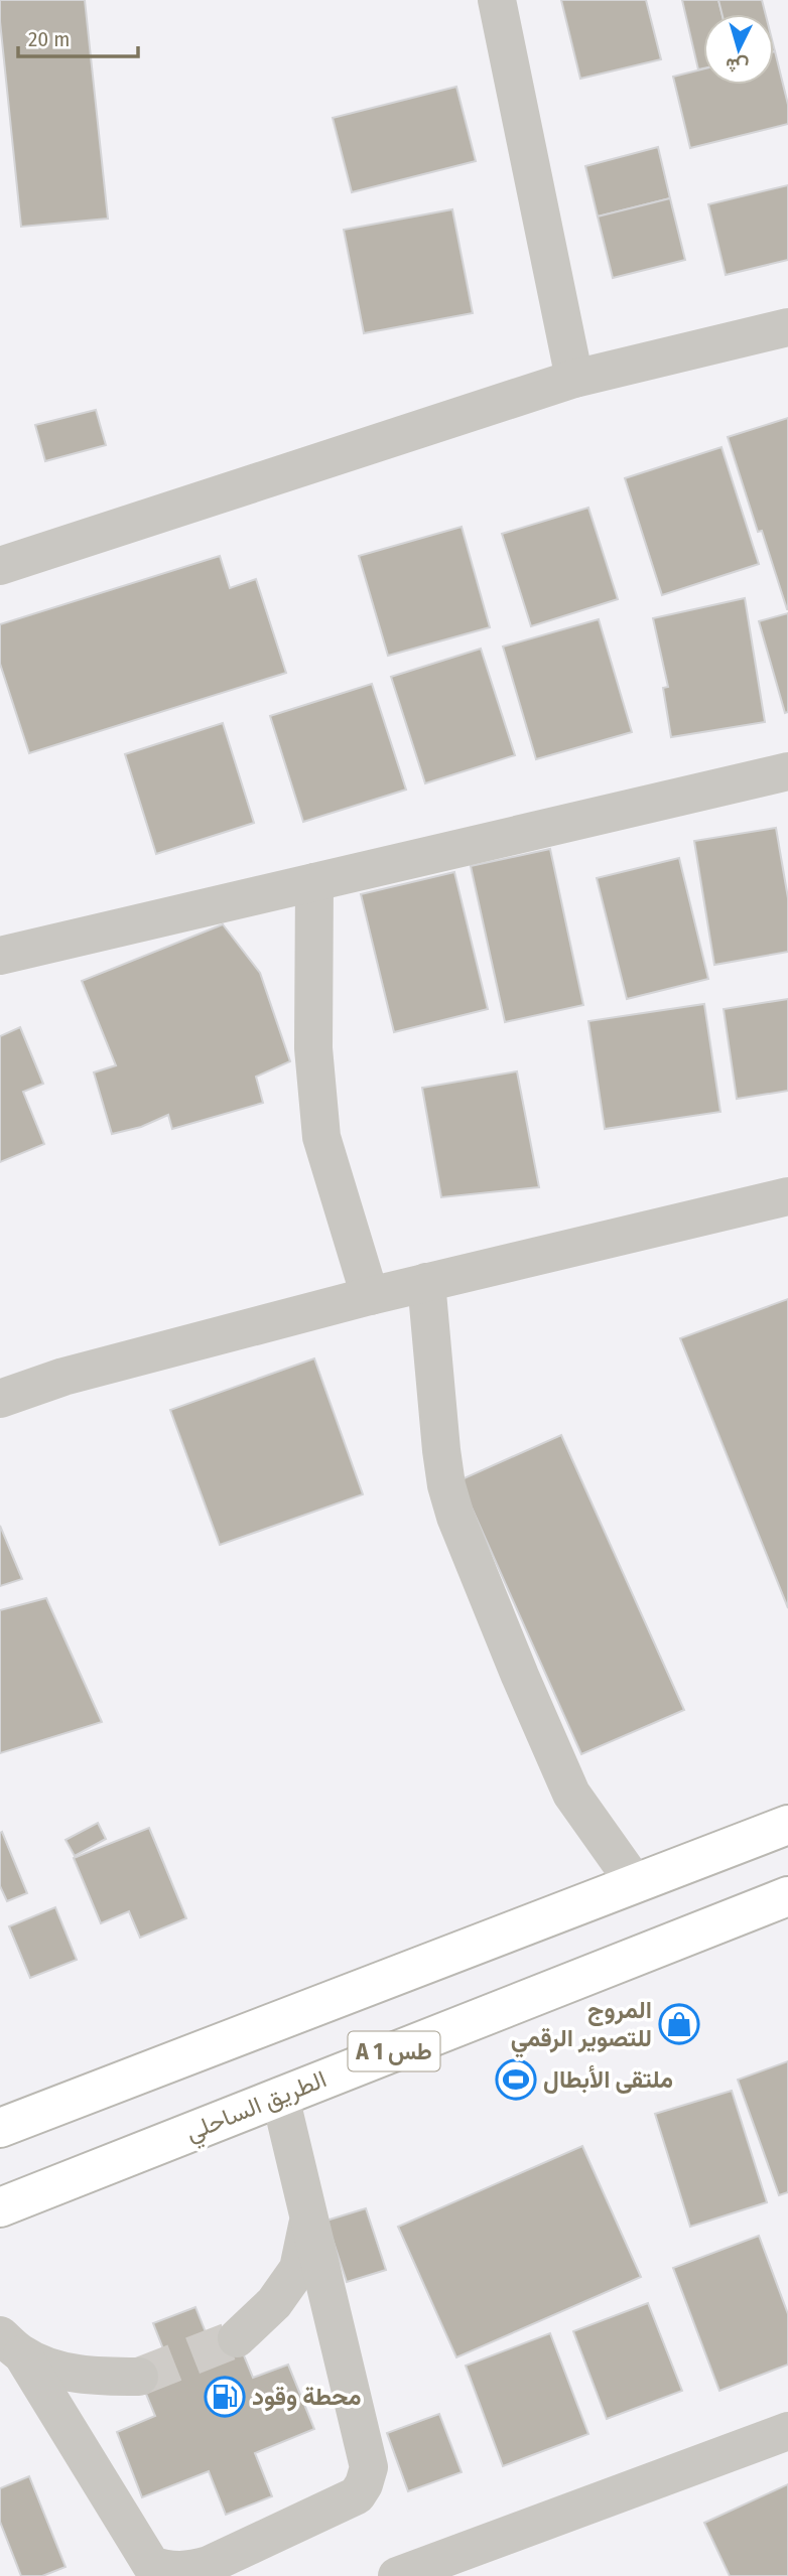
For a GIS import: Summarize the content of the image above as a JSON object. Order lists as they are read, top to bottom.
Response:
{
  "streets": {
    "highway": ["A 1 طس", "الطريق الساحلي"]
  },
  "places": {
    "shop": ["المروج للتصوير الرقمي"],
    "sports": ["ملتقى الأبطال"],
    "fuel station": ["محطة وقود"]
  },
  "scale_bar": "20 m",
  "north": "bottom"
}
